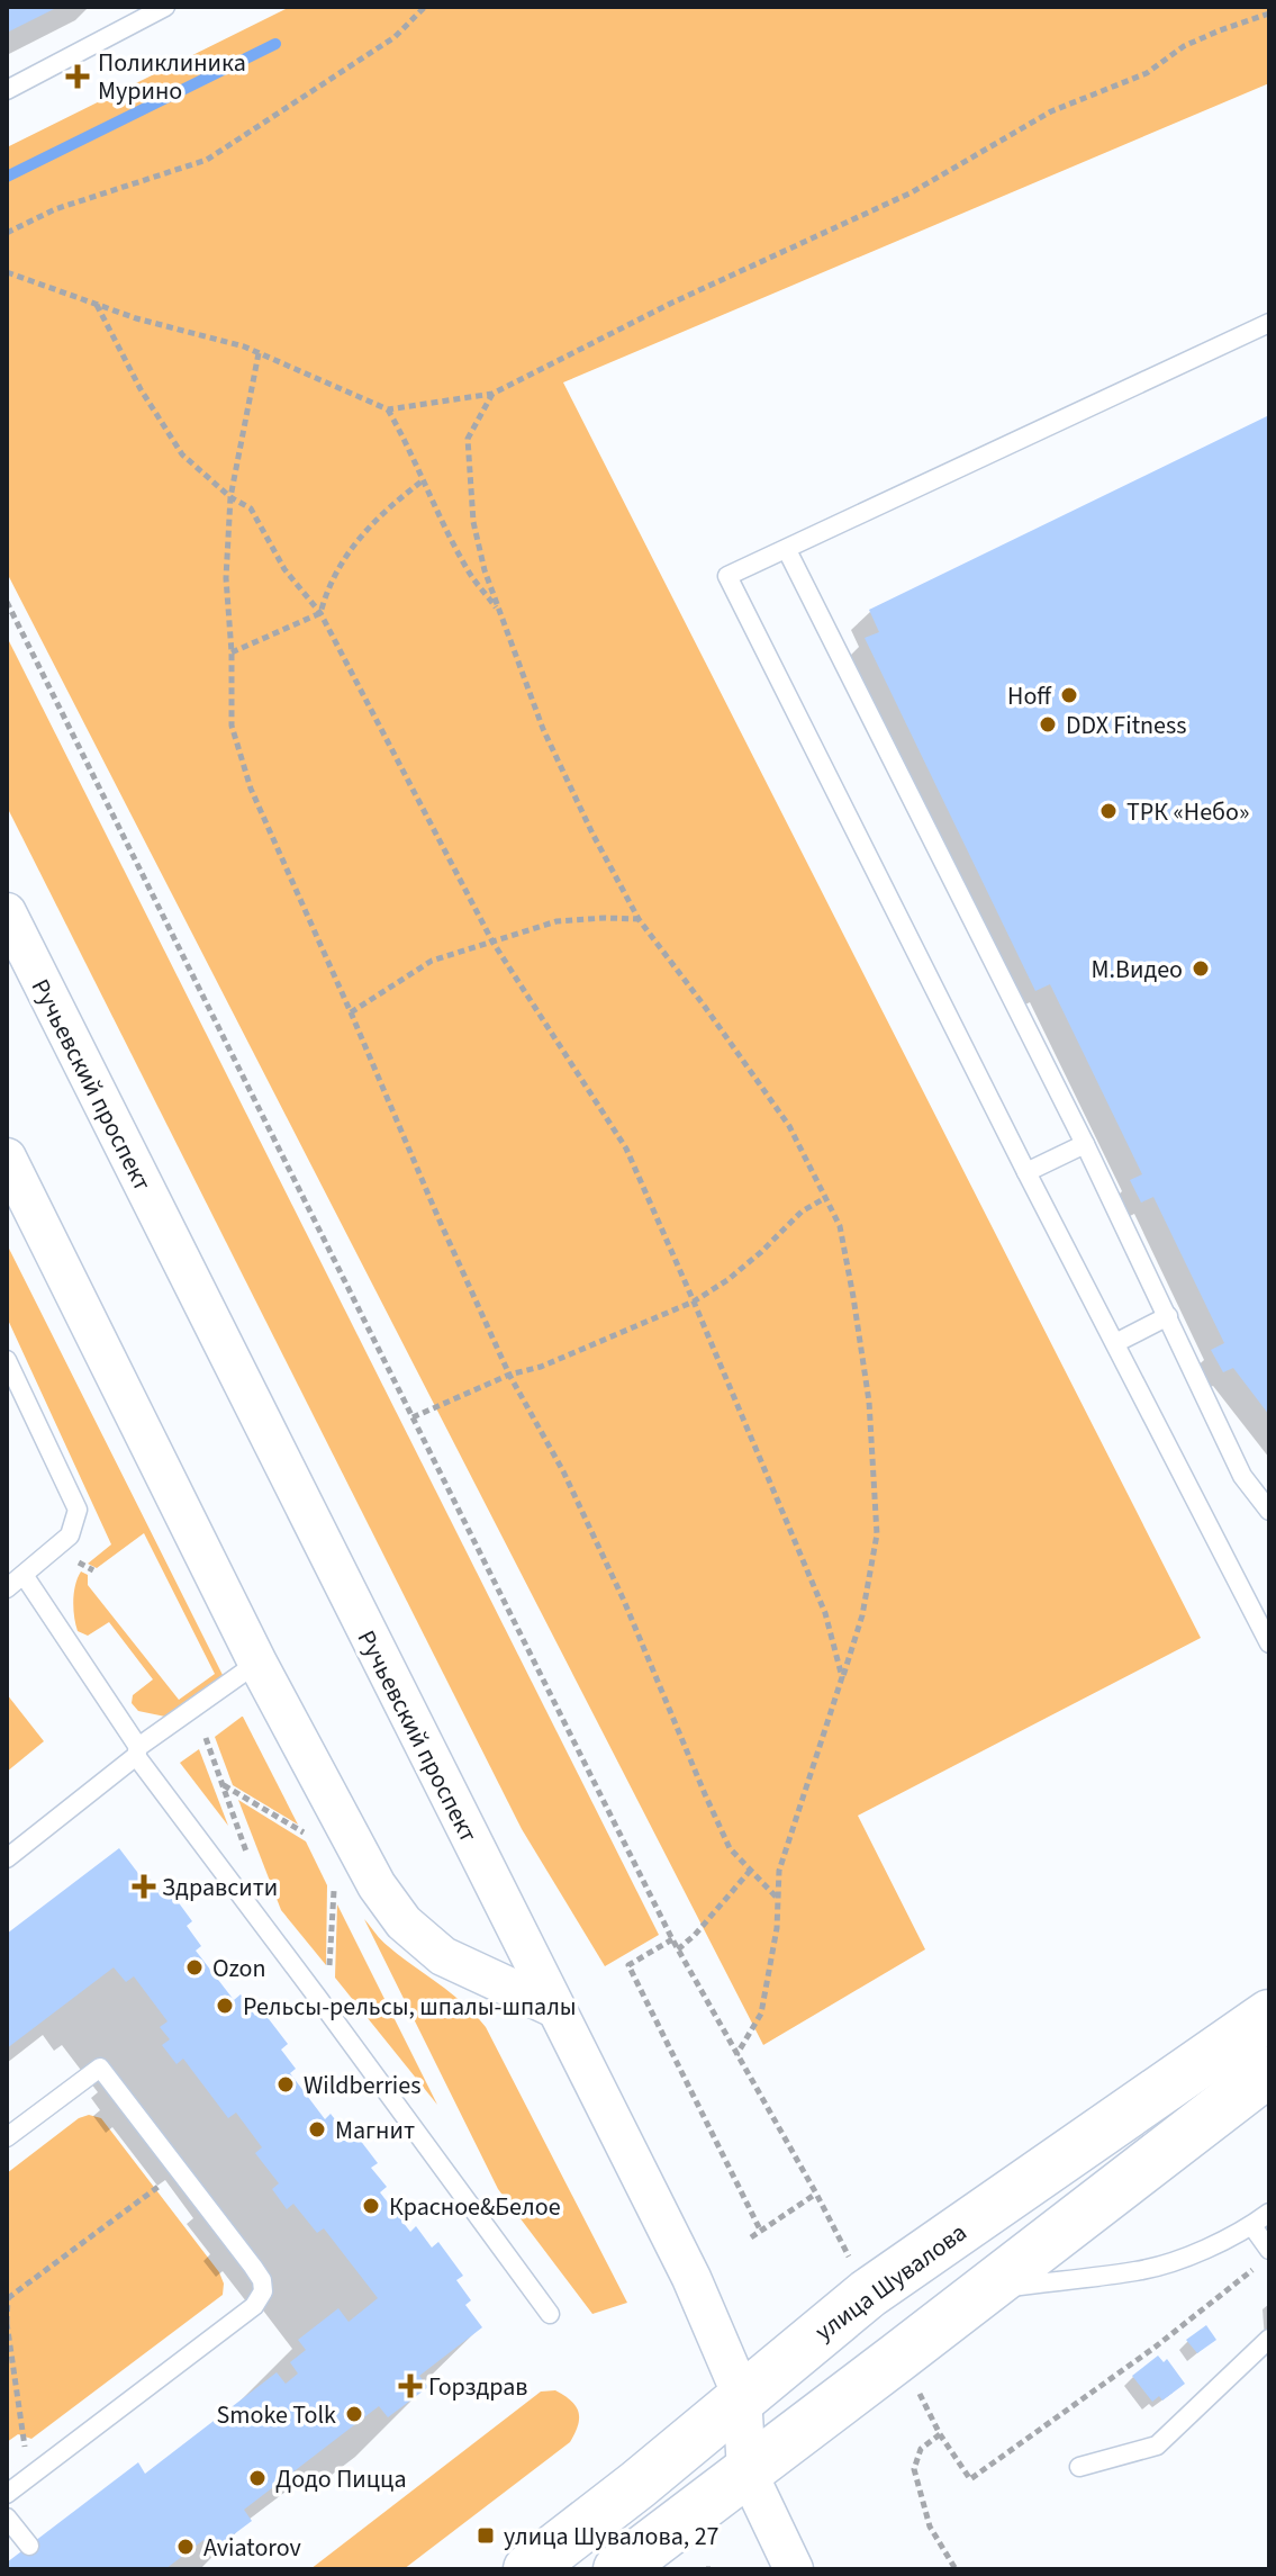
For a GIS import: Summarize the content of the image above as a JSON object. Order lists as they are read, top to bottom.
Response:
{
  "streets": {
    "street": ["Ручьевский проспект", "улица Шувалова"]
  },
  "crossings": [
    ["Ручьевский проспект", "улица Шувалова"]
  ],
  "places": {
    "health": ["Поликлиника Мурино", "Здравсити", "Горздрав"],
    "other": [
      "Hoff",
      "DDX Fitness",
      "ТРК «Небо»",
      "М.Видео",
      "Ozon",
      "Рельсы-рельсы, шпалы-шпалы",
      "Wildberries",
      "Магнит",
      "Красное&Белое",
      "Smoke Tolk",
      "Додо Пицца",
      "Aviatorov"
    ],
    "transit": ["улица Шувалова, 27"]
  }
}
